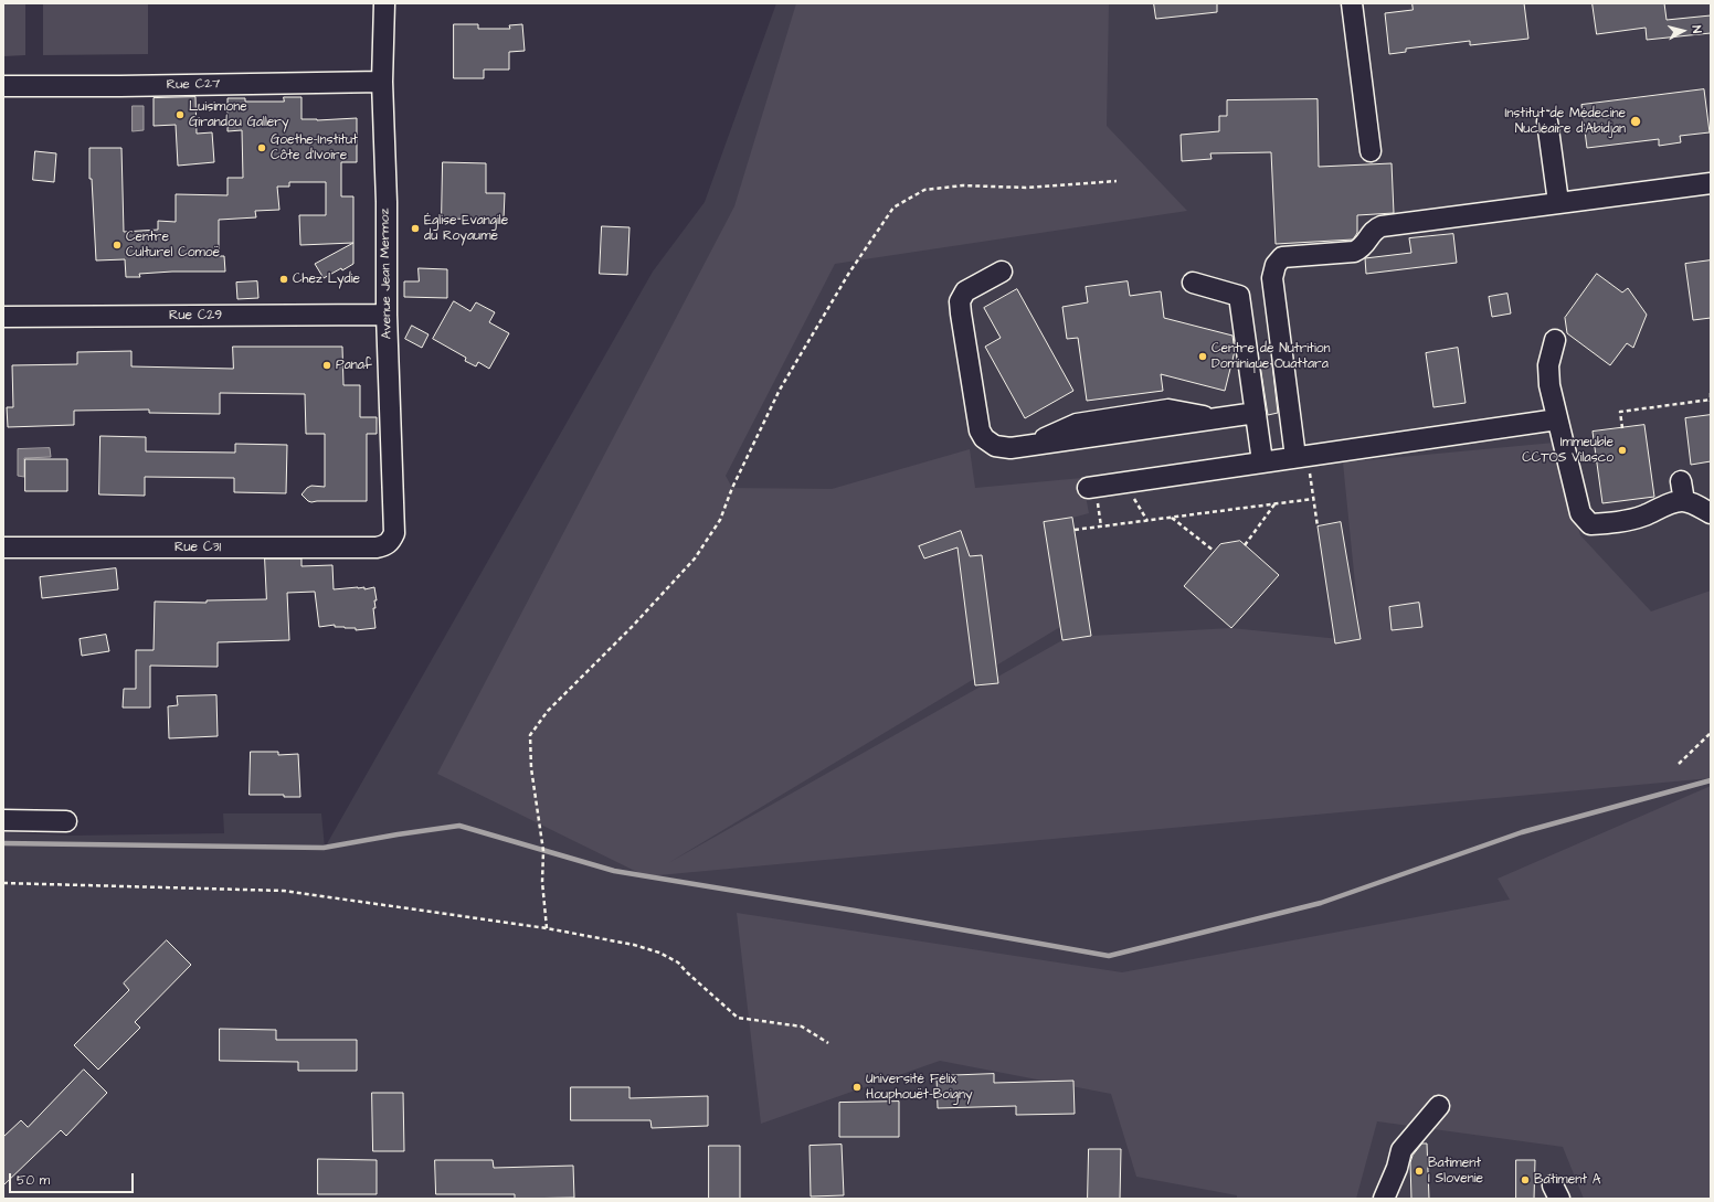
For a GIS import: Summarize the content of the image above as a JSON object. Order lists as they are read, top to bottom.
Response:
{
  "streets": {
    "street": [
      "Rue C27",
      "Avenue Jean Mermoz",
      "Rue C29",
      "Rue C31"
    ]
  },
  "crossings": [
    ["Rue C27", "Avenue Jean Mermoz"],
    ["Avenue Jean Mermoz", "Rue C29"],
    ["Avenue Jean Mermoz", "Rue C31"]
  ],
  "places": [
    "Luisimone Girandou Gallery",
    "Institut de Médecine Nucléaire d'Abidjan",
    "Goethe-Institut Côte d’Ivoire",
    "Église Evangile du Royaume",
    "Centre Culturel Comoë",
    "Chez Lydie",
    "Centre de Nutrition Dominique Ouattara",
    "Panaf",
    "Immeuble CCTOS Vilasco",
    "Université Félix Houphouët-Boigny",
    "Batiment I Slovenie",
    "Batiment A"
  ],
  "scale_bar": "50 m",
  "north": "right"
}
